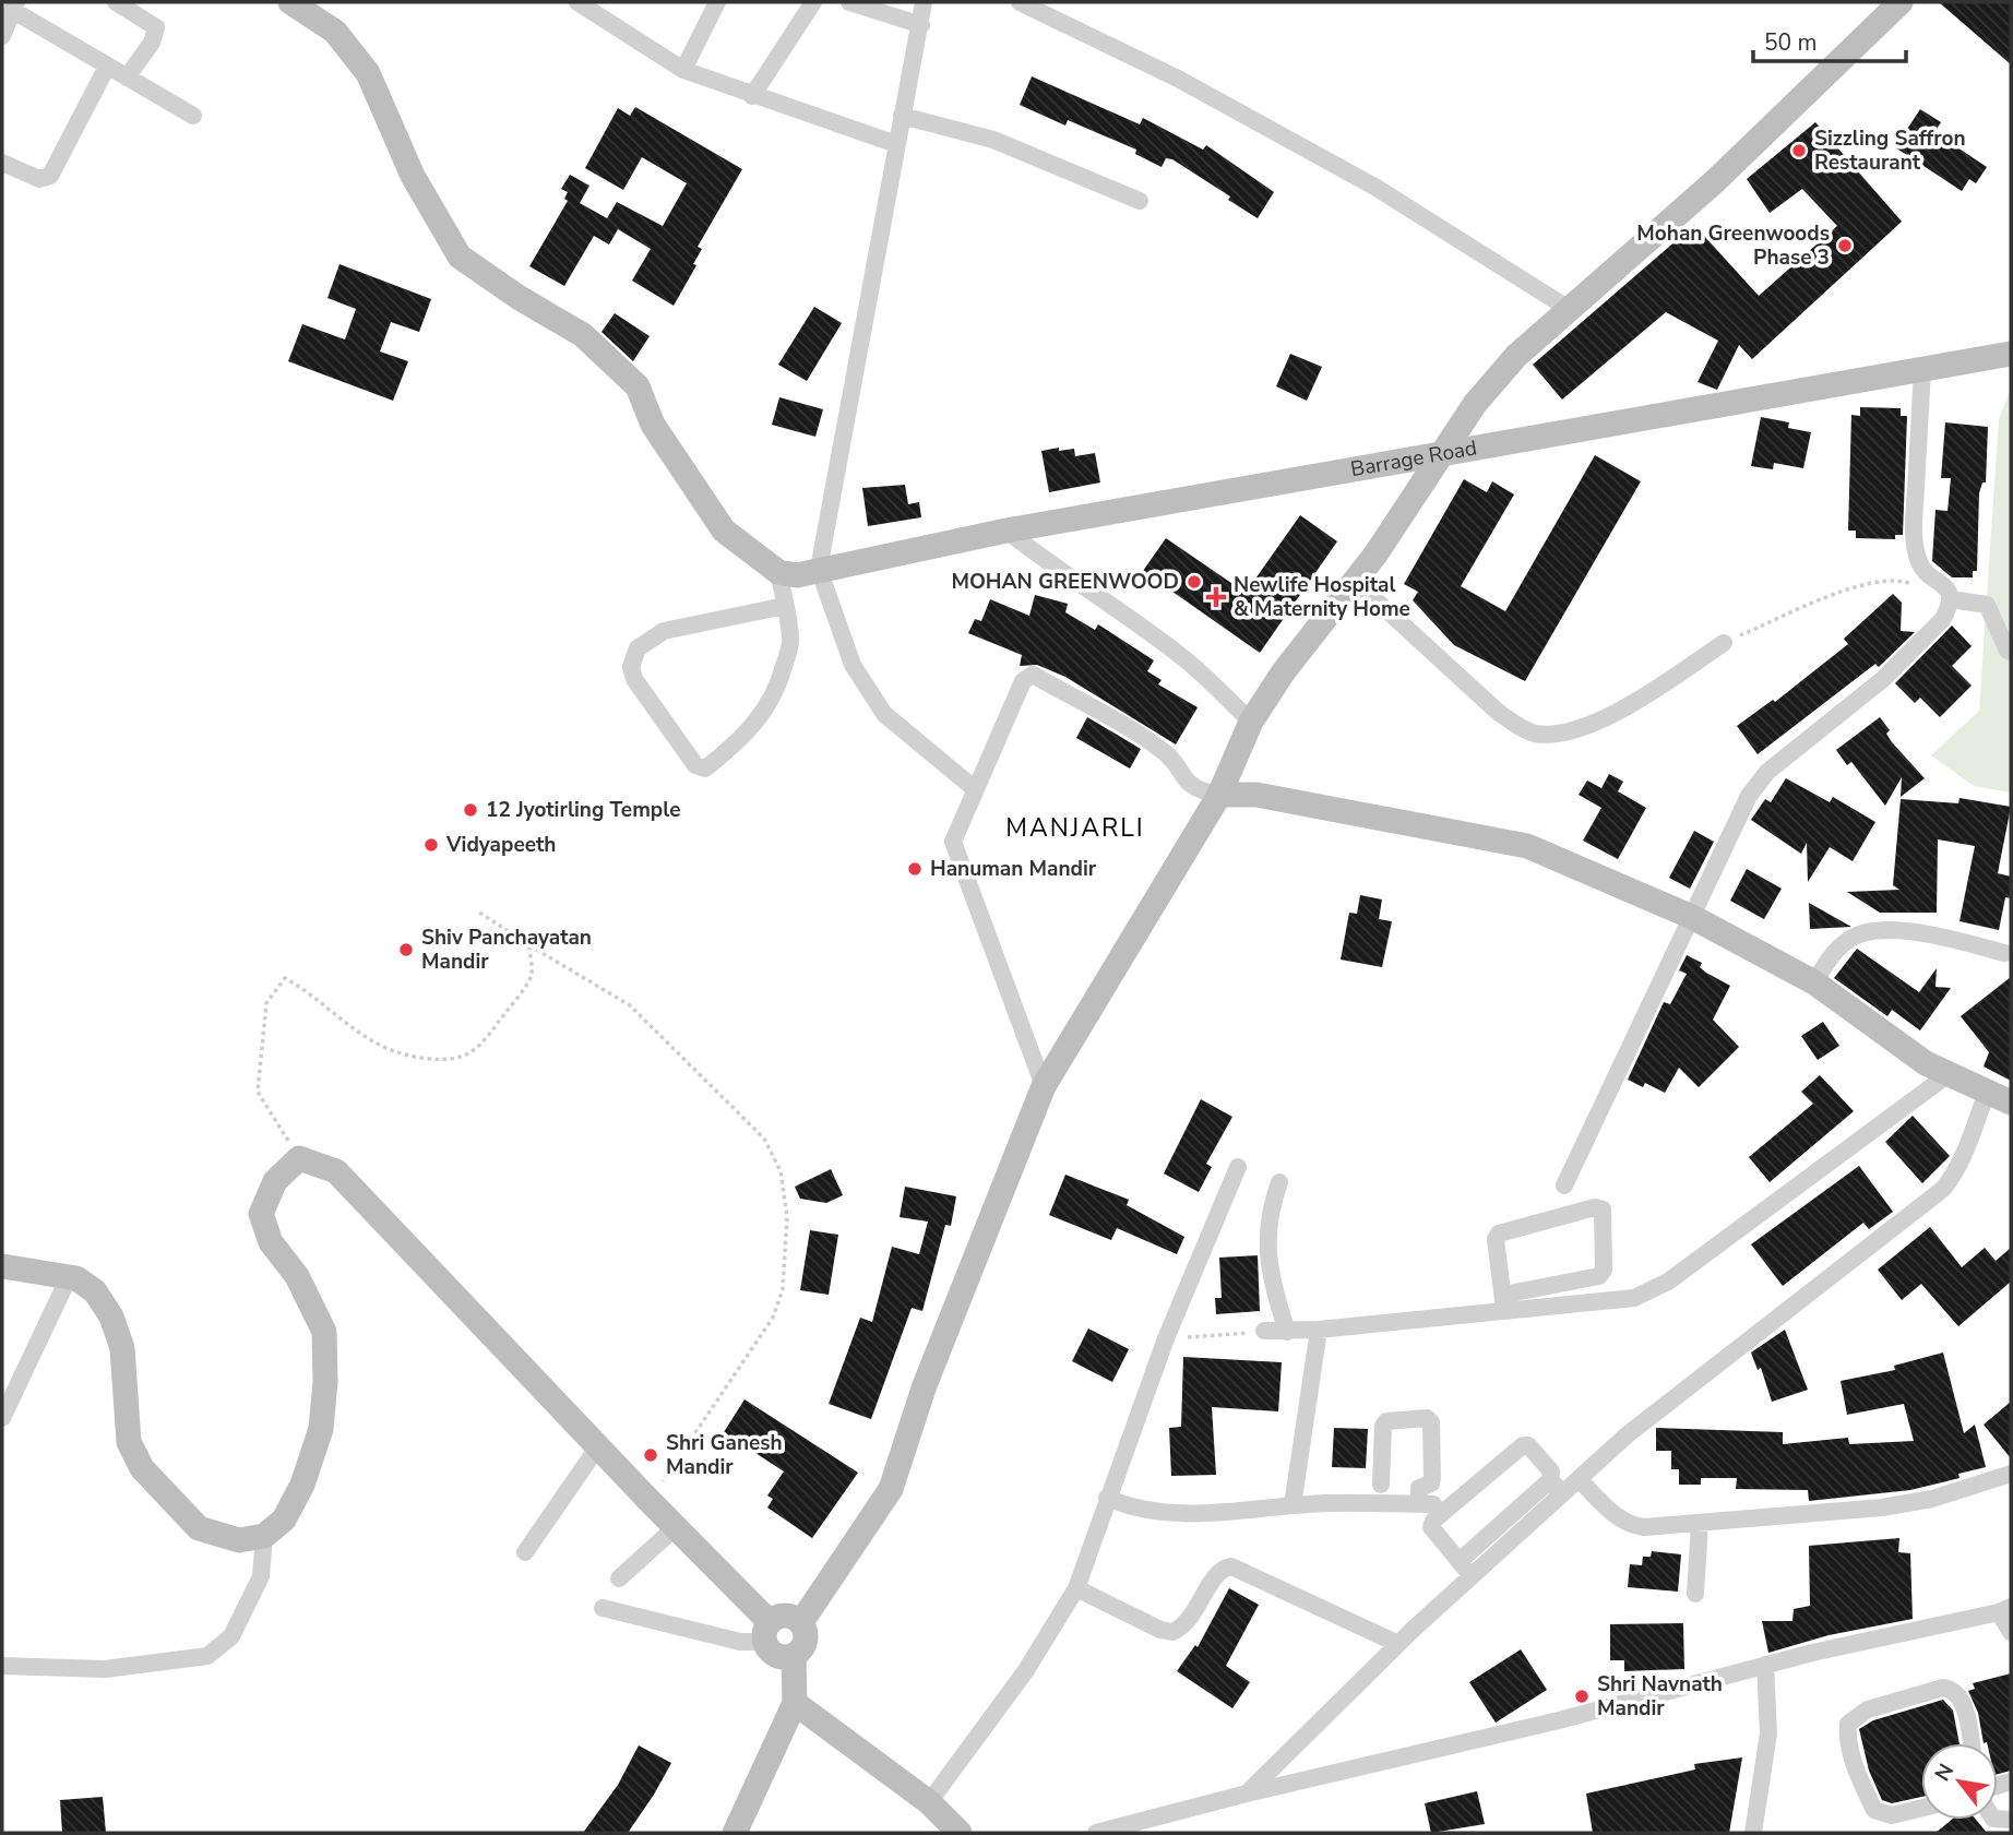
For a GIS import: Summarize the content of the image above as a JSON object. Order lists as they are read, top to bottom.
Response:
{
  "streets": {
    "street": ["Barrage Road"]
  },
  "districts": ["MANJARLI"],
  "places": {
    "other": [
      "Sizzling Saffron Restaurant",
      "Mohan Greenwoods Phase 3",
      "MOHAN GREENWOOD",
      "12 Jyotirling Temple",
      "Vidyapeeth",
      "Hanuman Mandir",
      "Shiv Panchayatan Mandir",
      "Shri Ganesh Mandir",
      "Shri Navnath Mandir"
    ],
    "health": ["Newlife Hospital & Maternity Home"]
  },
  "scale_bar": "50 m",
  "north": "top left"
}
